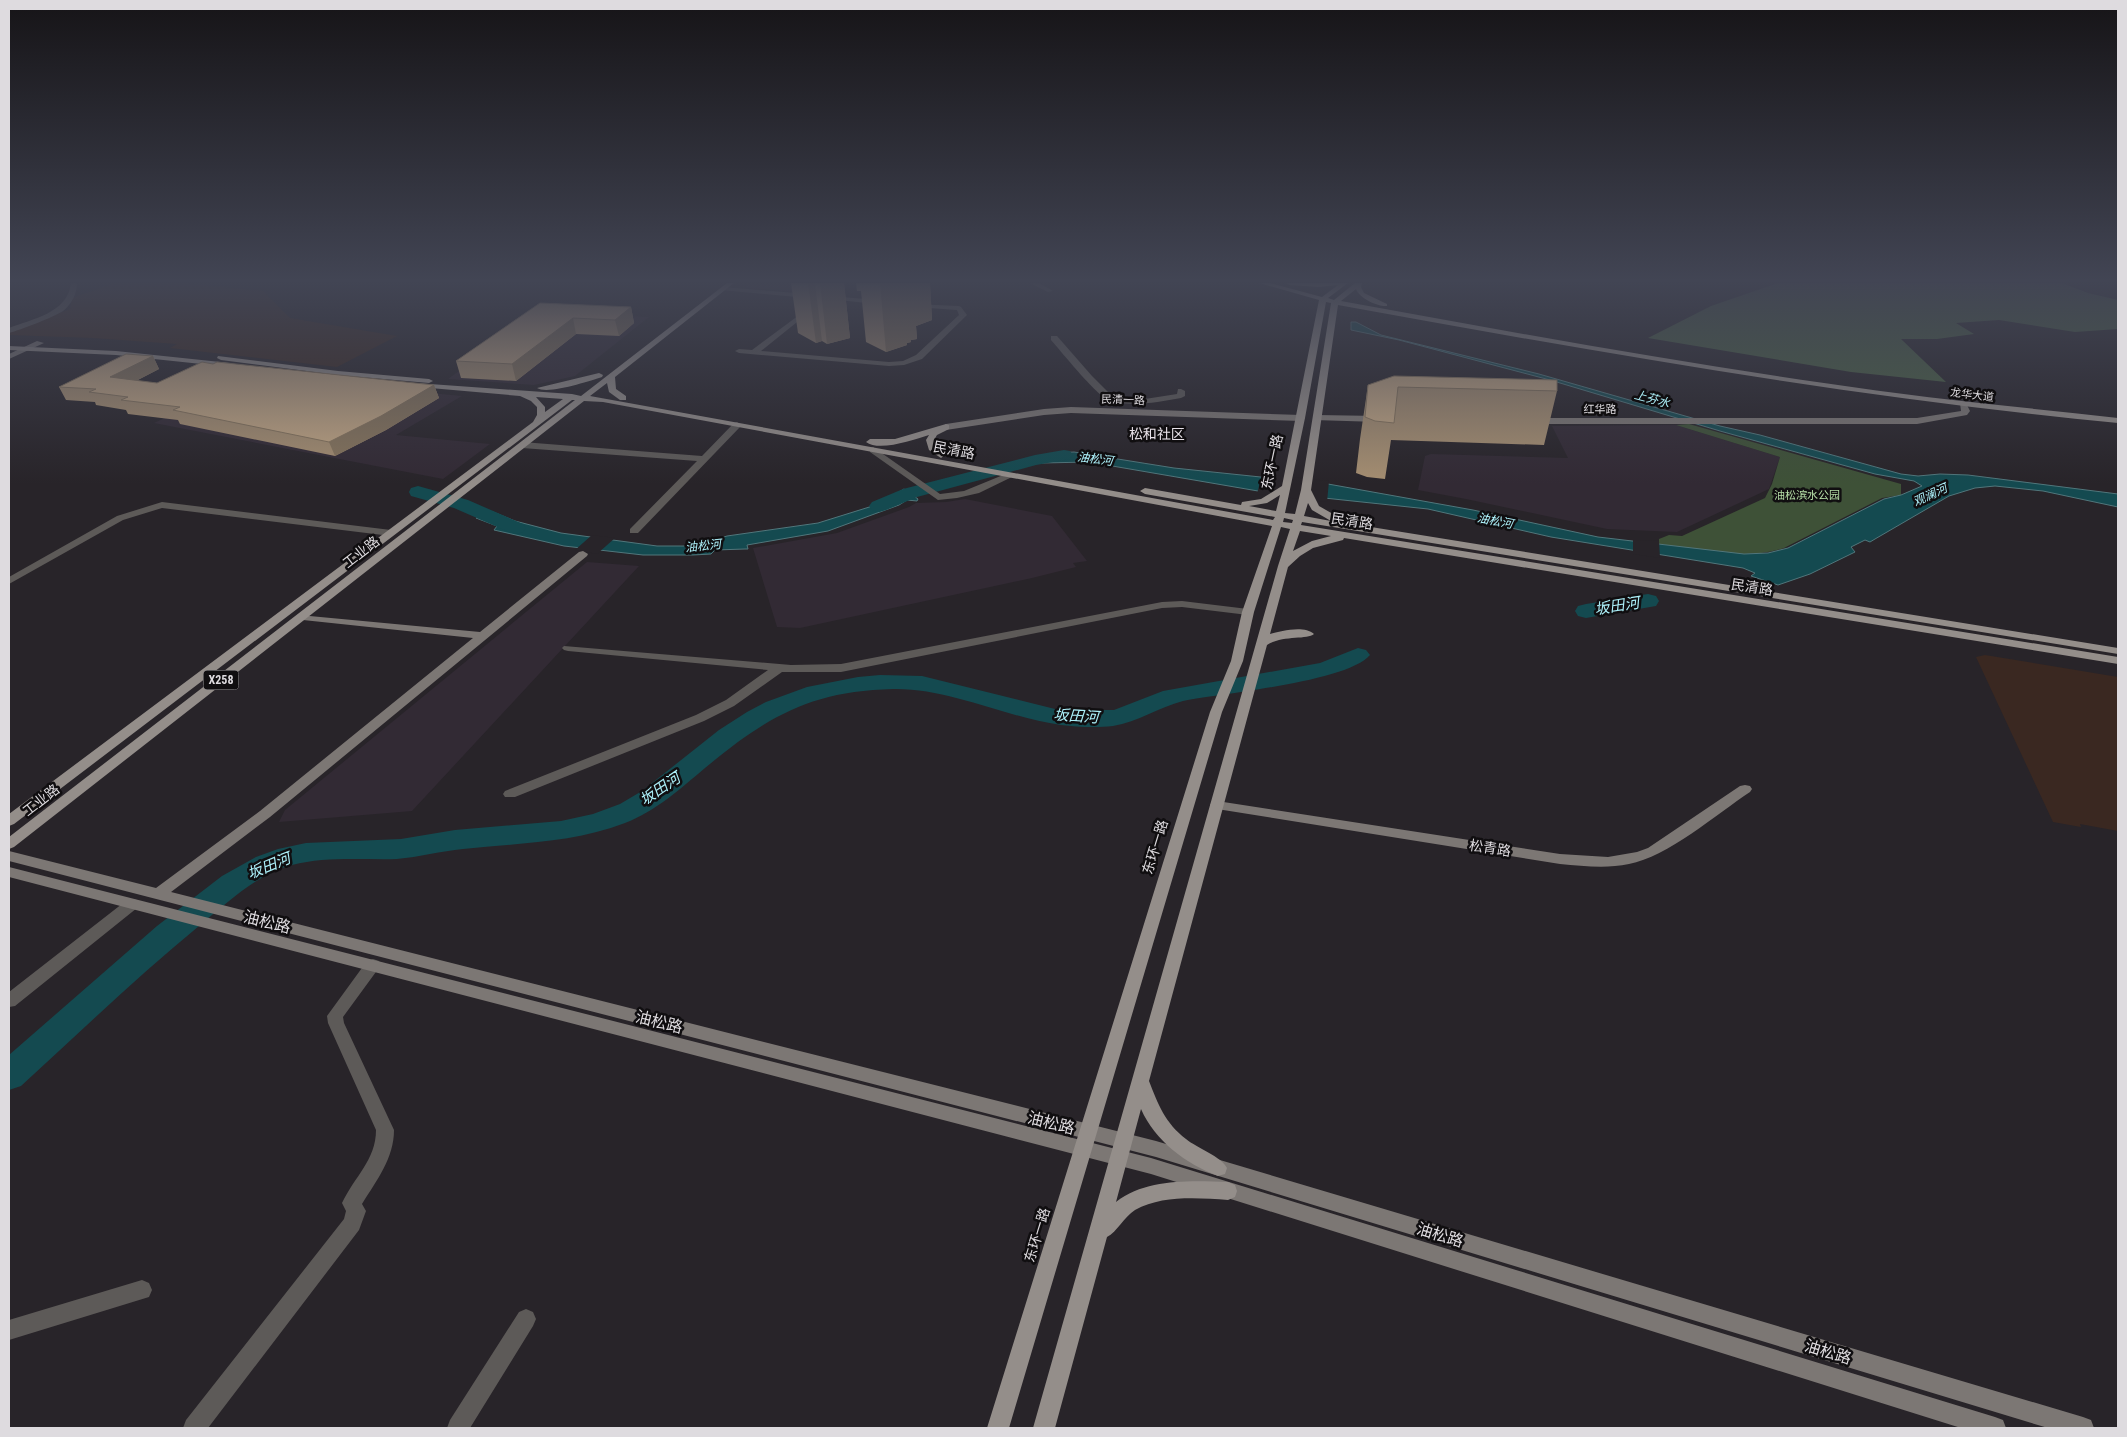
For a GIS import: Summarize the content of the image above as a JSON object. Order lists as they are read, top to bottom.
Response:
{
  "streets": {
    "main road": [
      "龙华大道",
      "民清路",
      "东环一路",
      "工业路",
      "X258"
    ],
    "street": [
      "民清一路",
      "红华路",
      "松青路",
      "油松路"
    ]
  },
  "crossings": [
    ["龙华大道", "红华路"],
    ["民清一路", "东环一路"],
    ["民清路", "东环一路"],
    ["民清路", "工业路"],
    ["东环一路", "油松路"]
  ],
  "districts": ["松和社区"],
  "water": [
    "上芬水",
    "油松河",
    "观澜河",
    "坂田河"
  ],
  "parks": ["油松滨水公园"]
}
